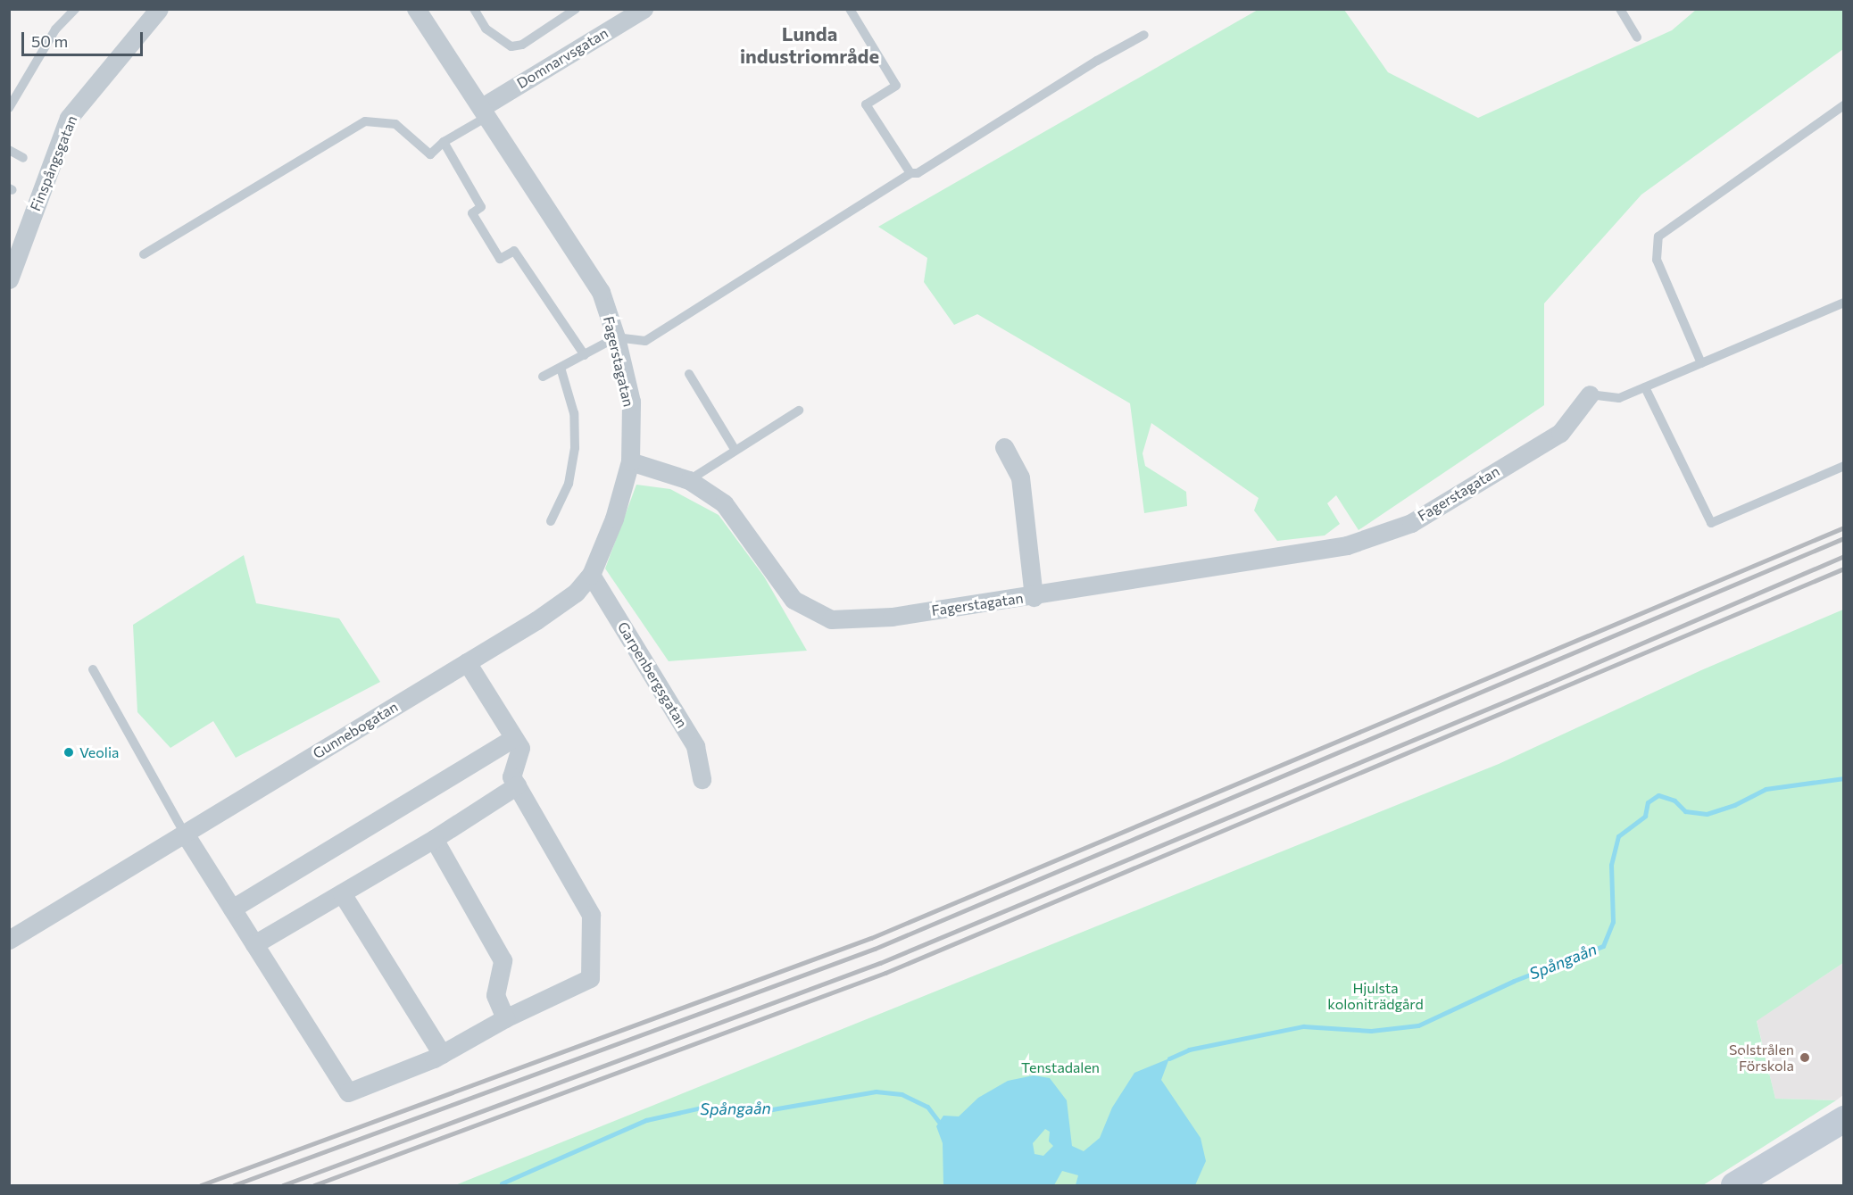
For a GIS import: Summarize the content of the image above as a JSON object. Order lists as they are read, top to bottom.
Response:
{
  "streets": {
    "street": [
      "Domnarvsgatan",
      "Finspångsgatan",
      "Fagerstagatan",
      "Garpenbergsgatan",
      "Gunnebogatan"
    ]
  },
  "crossings": [
    ["Domnarvsgatan", "Fagerstagatan"],
    ["Fagerstagatan", "Gunnebogatan"],
    ["Garpenbergsgatan", "Gunnebogatan"]
  ],
  "districts": ["Lunda industriområde"],
  "water": ["Spångaån"],
  "parks": ["Hjulsta koloniträdgård", "Tenstadalen"],
  "places": ["Veolia", "Solstrålen Förskola"],
  "scale_bar": "50 m"
}
